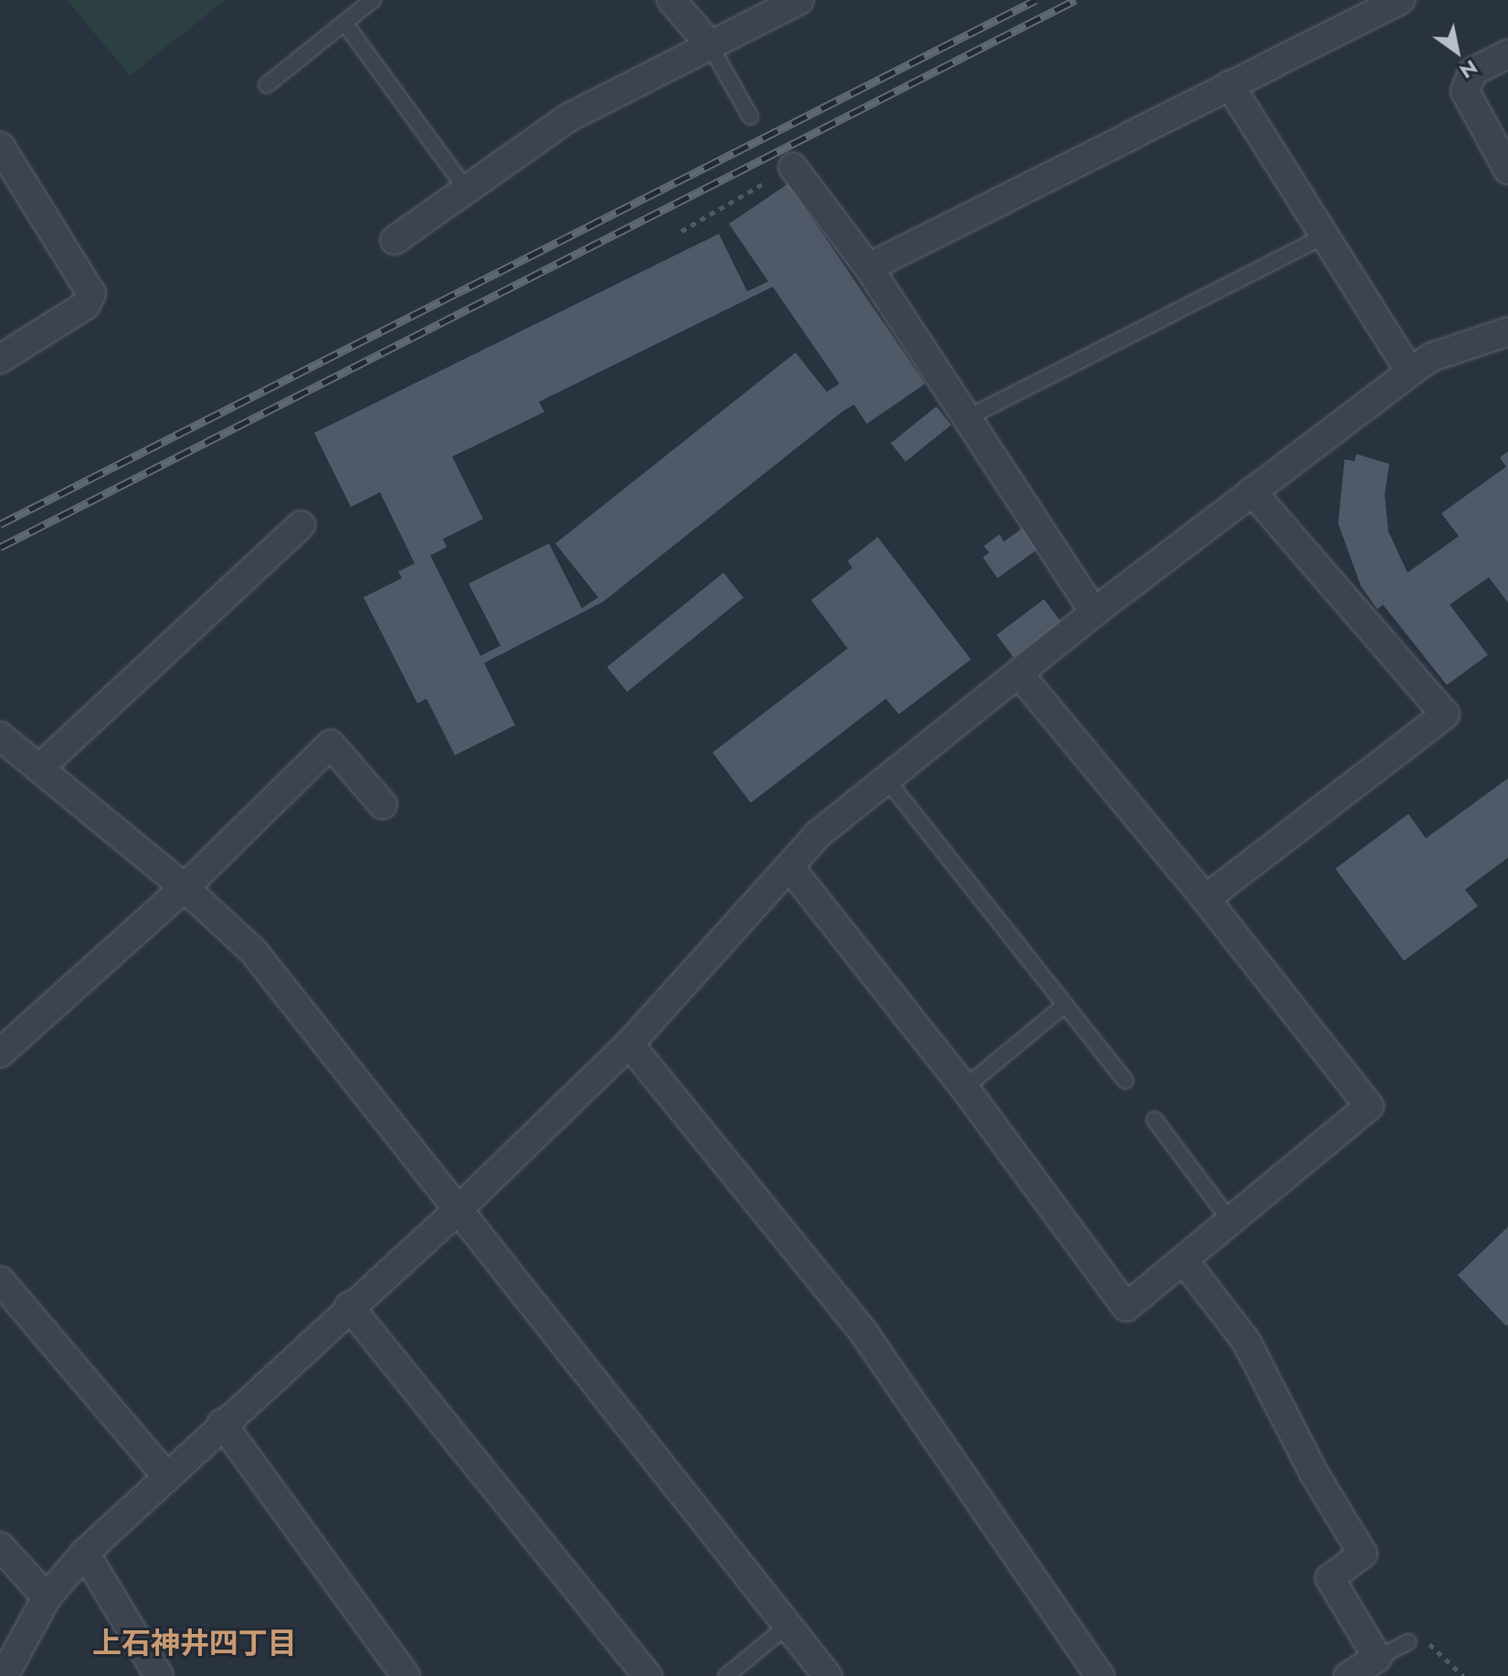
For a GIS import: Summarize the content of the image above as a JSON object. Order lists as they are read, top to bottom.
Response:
{
  "districts": ["上石神井四丁目"],
  "north": "bottom right"
}
